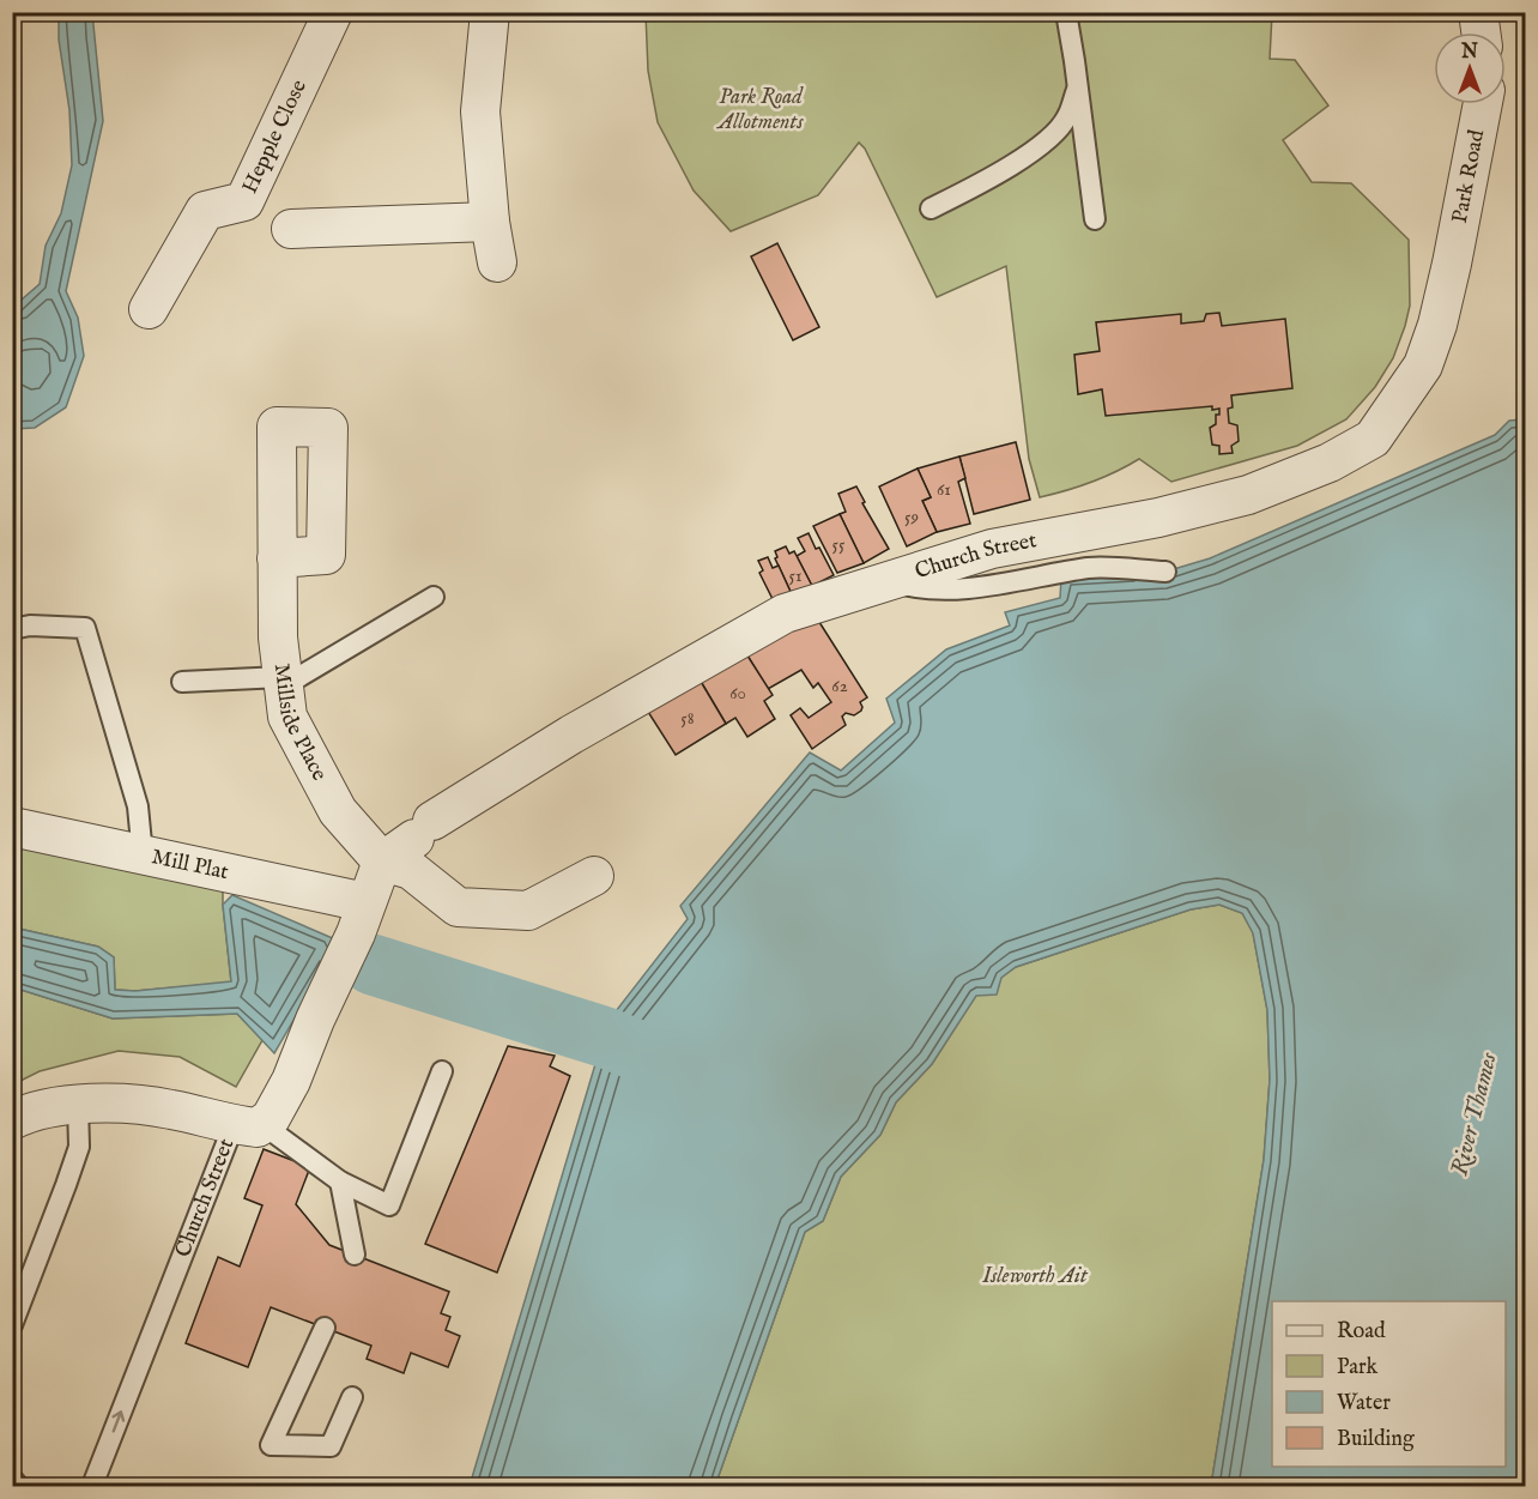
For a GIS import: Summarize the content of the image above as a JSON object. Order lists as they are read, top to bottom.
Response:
{
  "streets": {
    "street": [
      "Hepple Close",
      "Park Road",
      "Church Street",
      "Millside Place",
      "Mill Plat"
    ]
  },
  "crossings": [
    ["Park Road", "Church Street"],
    ["Church Street", "Millside Place"],
    ["Church Street", "Mill Plat"]
  ],
  "water": ["River Thames"],
  "parks": ["Park Road Allotments", "Isleworth Ait"],
  "house_numbers": [
    "61",
    "59",
    "55",
    "51",
    "62",
    "60",
    "58"
  ],
  "legend": [
    "Road",
    "Park",
    "Water",
    "Building"
  ],
  "north": "top"
}
